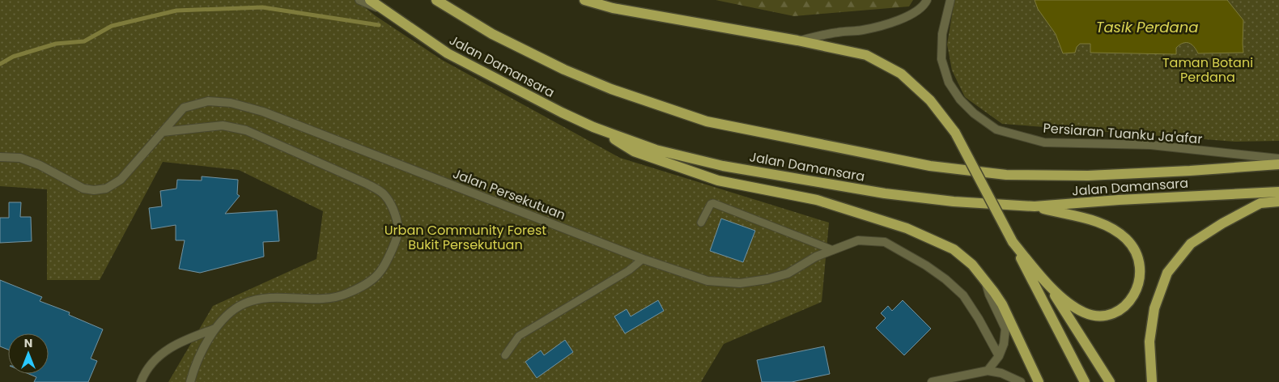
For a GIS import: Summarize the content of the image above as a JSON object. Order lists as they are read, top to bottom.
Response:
{
  "streets": {
    "main road": ["Jalan Damansara"],
    "street": ["Persiaran Tuanku Ja'afar", "Jalan Persekutuan"]
  },
  "water": ["Tasik Perdana"],
  "parks": ["Taman Botani Perdana", "Urban Community Forest Bukit Persekutuan"],
  "north": "top"
}
